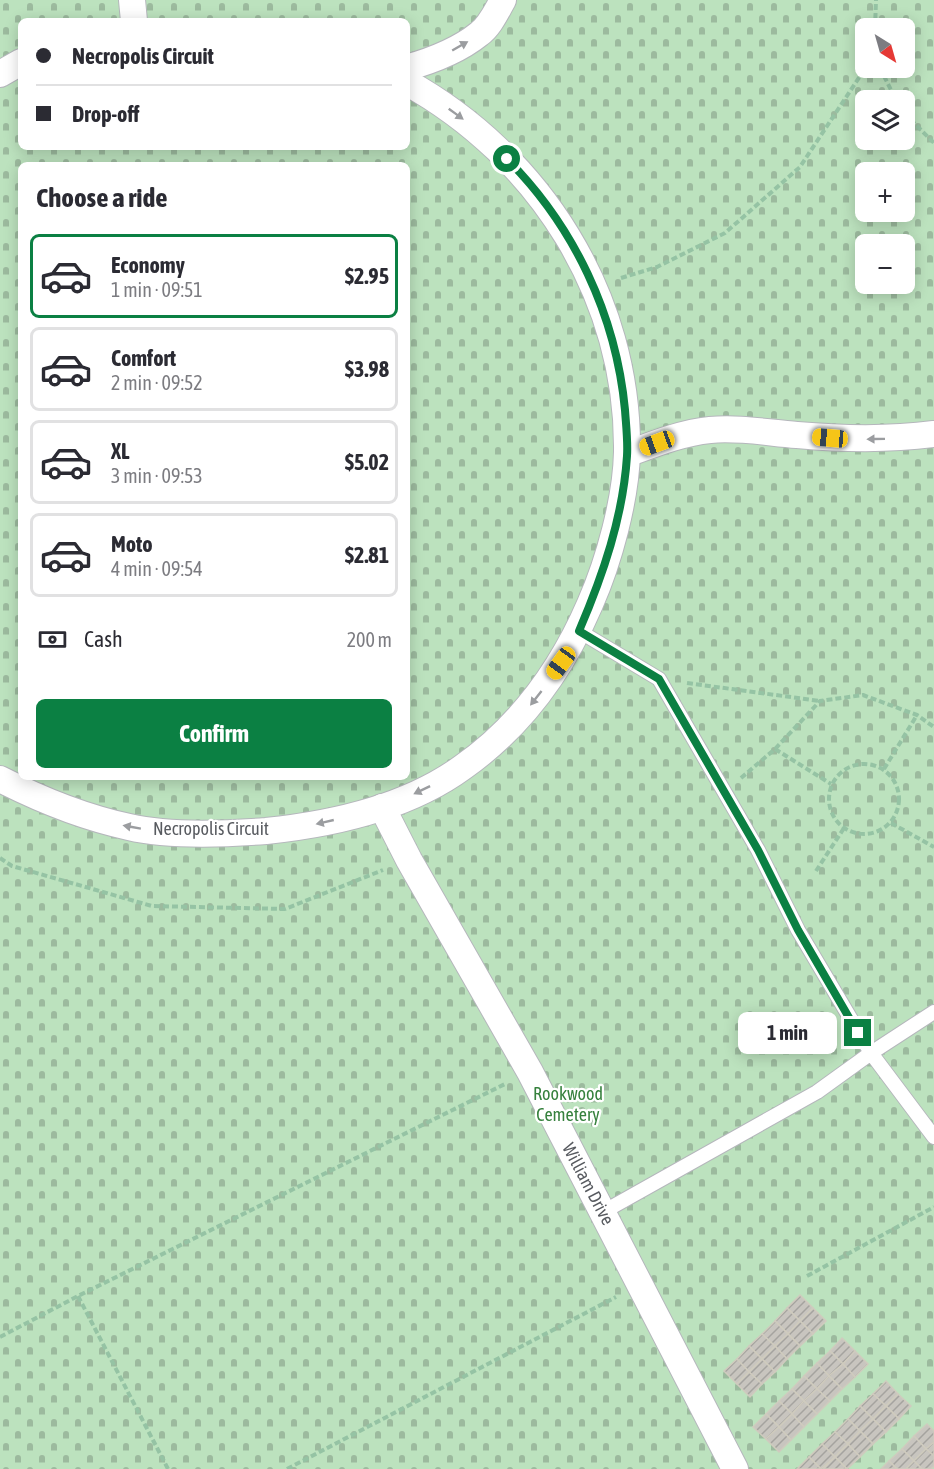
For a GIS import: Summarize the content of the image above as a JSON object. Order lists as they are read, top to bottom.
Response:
{
  "streets": {
    "street": ["Necropolis Circuit", "William Drive"]
  },
  "crossings": [
    ["Necropolis Circuit", "William Drive"]
  ],
  "parks": ["Rookwood Cemetery"],
  "north": "bottom right",
  "page": {
    "map_buttons": ["+", "−"],
    "banner": ["Necropolis Circuit", "Drop-off"],
    "heading": "Choose a ride",
    "list": [
      {
        "name": "Economy",
        "note": "1 min · 09:51",
        "value": "$2.95"
      },
      {
        "name": "Comfort",
        "note": "2 min · 09:52",
        "value": "$3.98"
      },
      {
        "name": "XL",
        "note": "3 min · 09:53",
        "value": "$5.02"
      },
      {
        "name": "Moto",
        "note": "4 min · 09:54",
        "value": "$2.81"
      }
    ],
    "pay": ["Cash", "200 m"],
    "buttons": "Confirm",
    "bubble": "1 min"
  }
}
